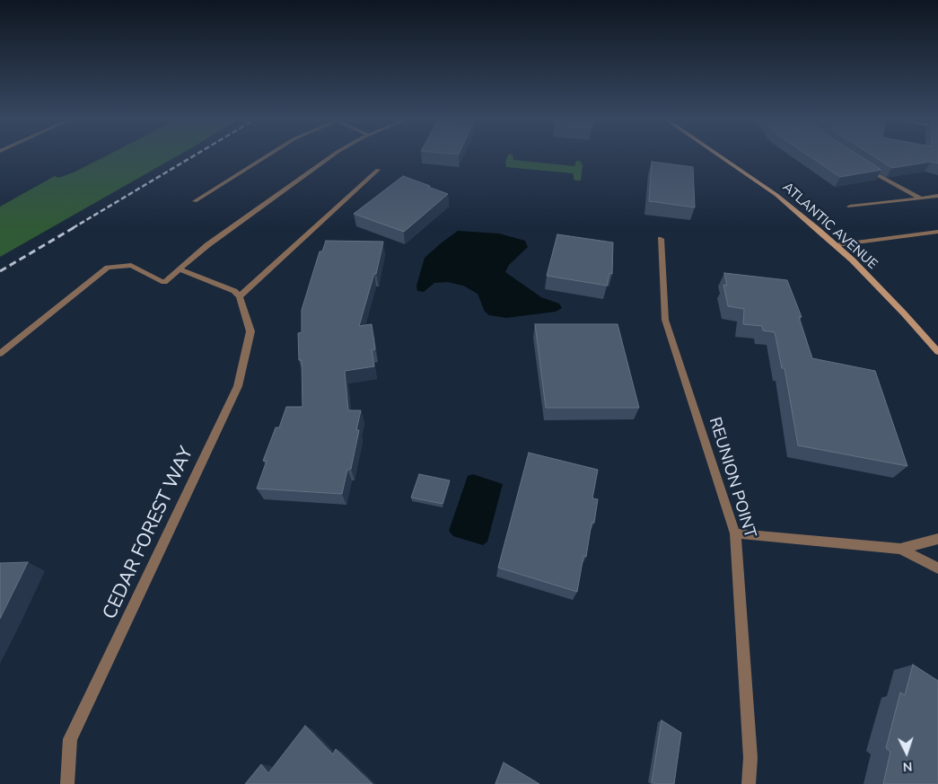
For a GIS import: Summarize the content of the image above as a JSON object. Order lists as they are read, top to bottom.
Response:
{
  "streets": {
    "main road": ["ATLANTIC AVENUE"],
    "street": ["REUNION POINT", "CEDAR FOREST WAY"]
  },
  "north": "bottom"
}
